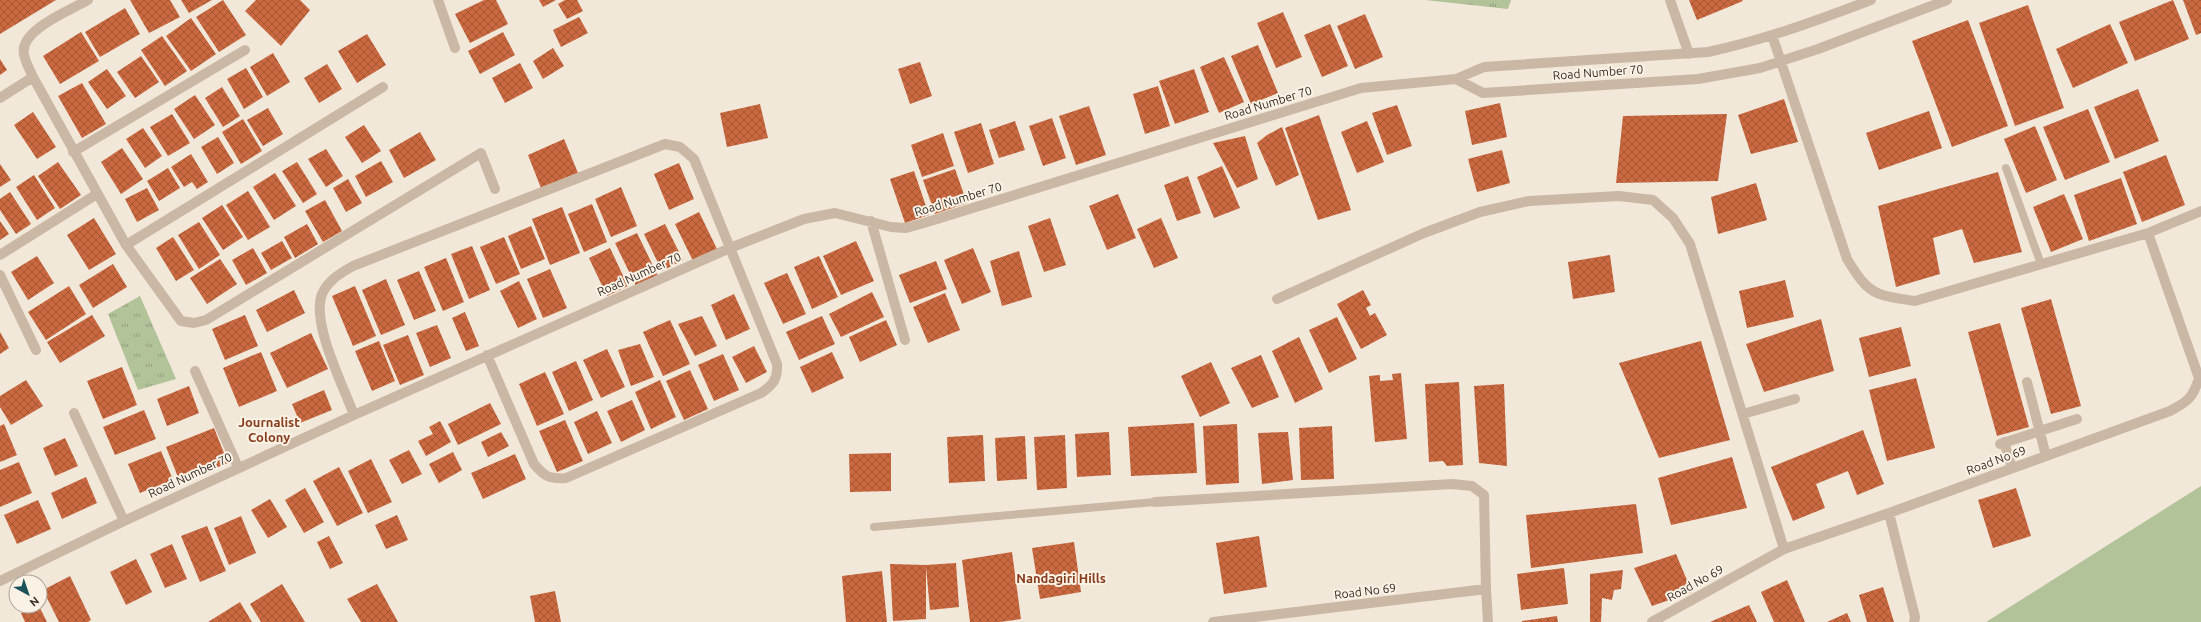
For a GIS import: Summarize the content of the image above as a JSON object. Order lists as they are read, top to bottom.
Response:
{
  "streets": {
    "street": ["Road Number 70", "Road No 69"]
  },
  "districts": ["Journalist Colony", "Nandagiri Hills"],
  "north": "bottom right"
}
